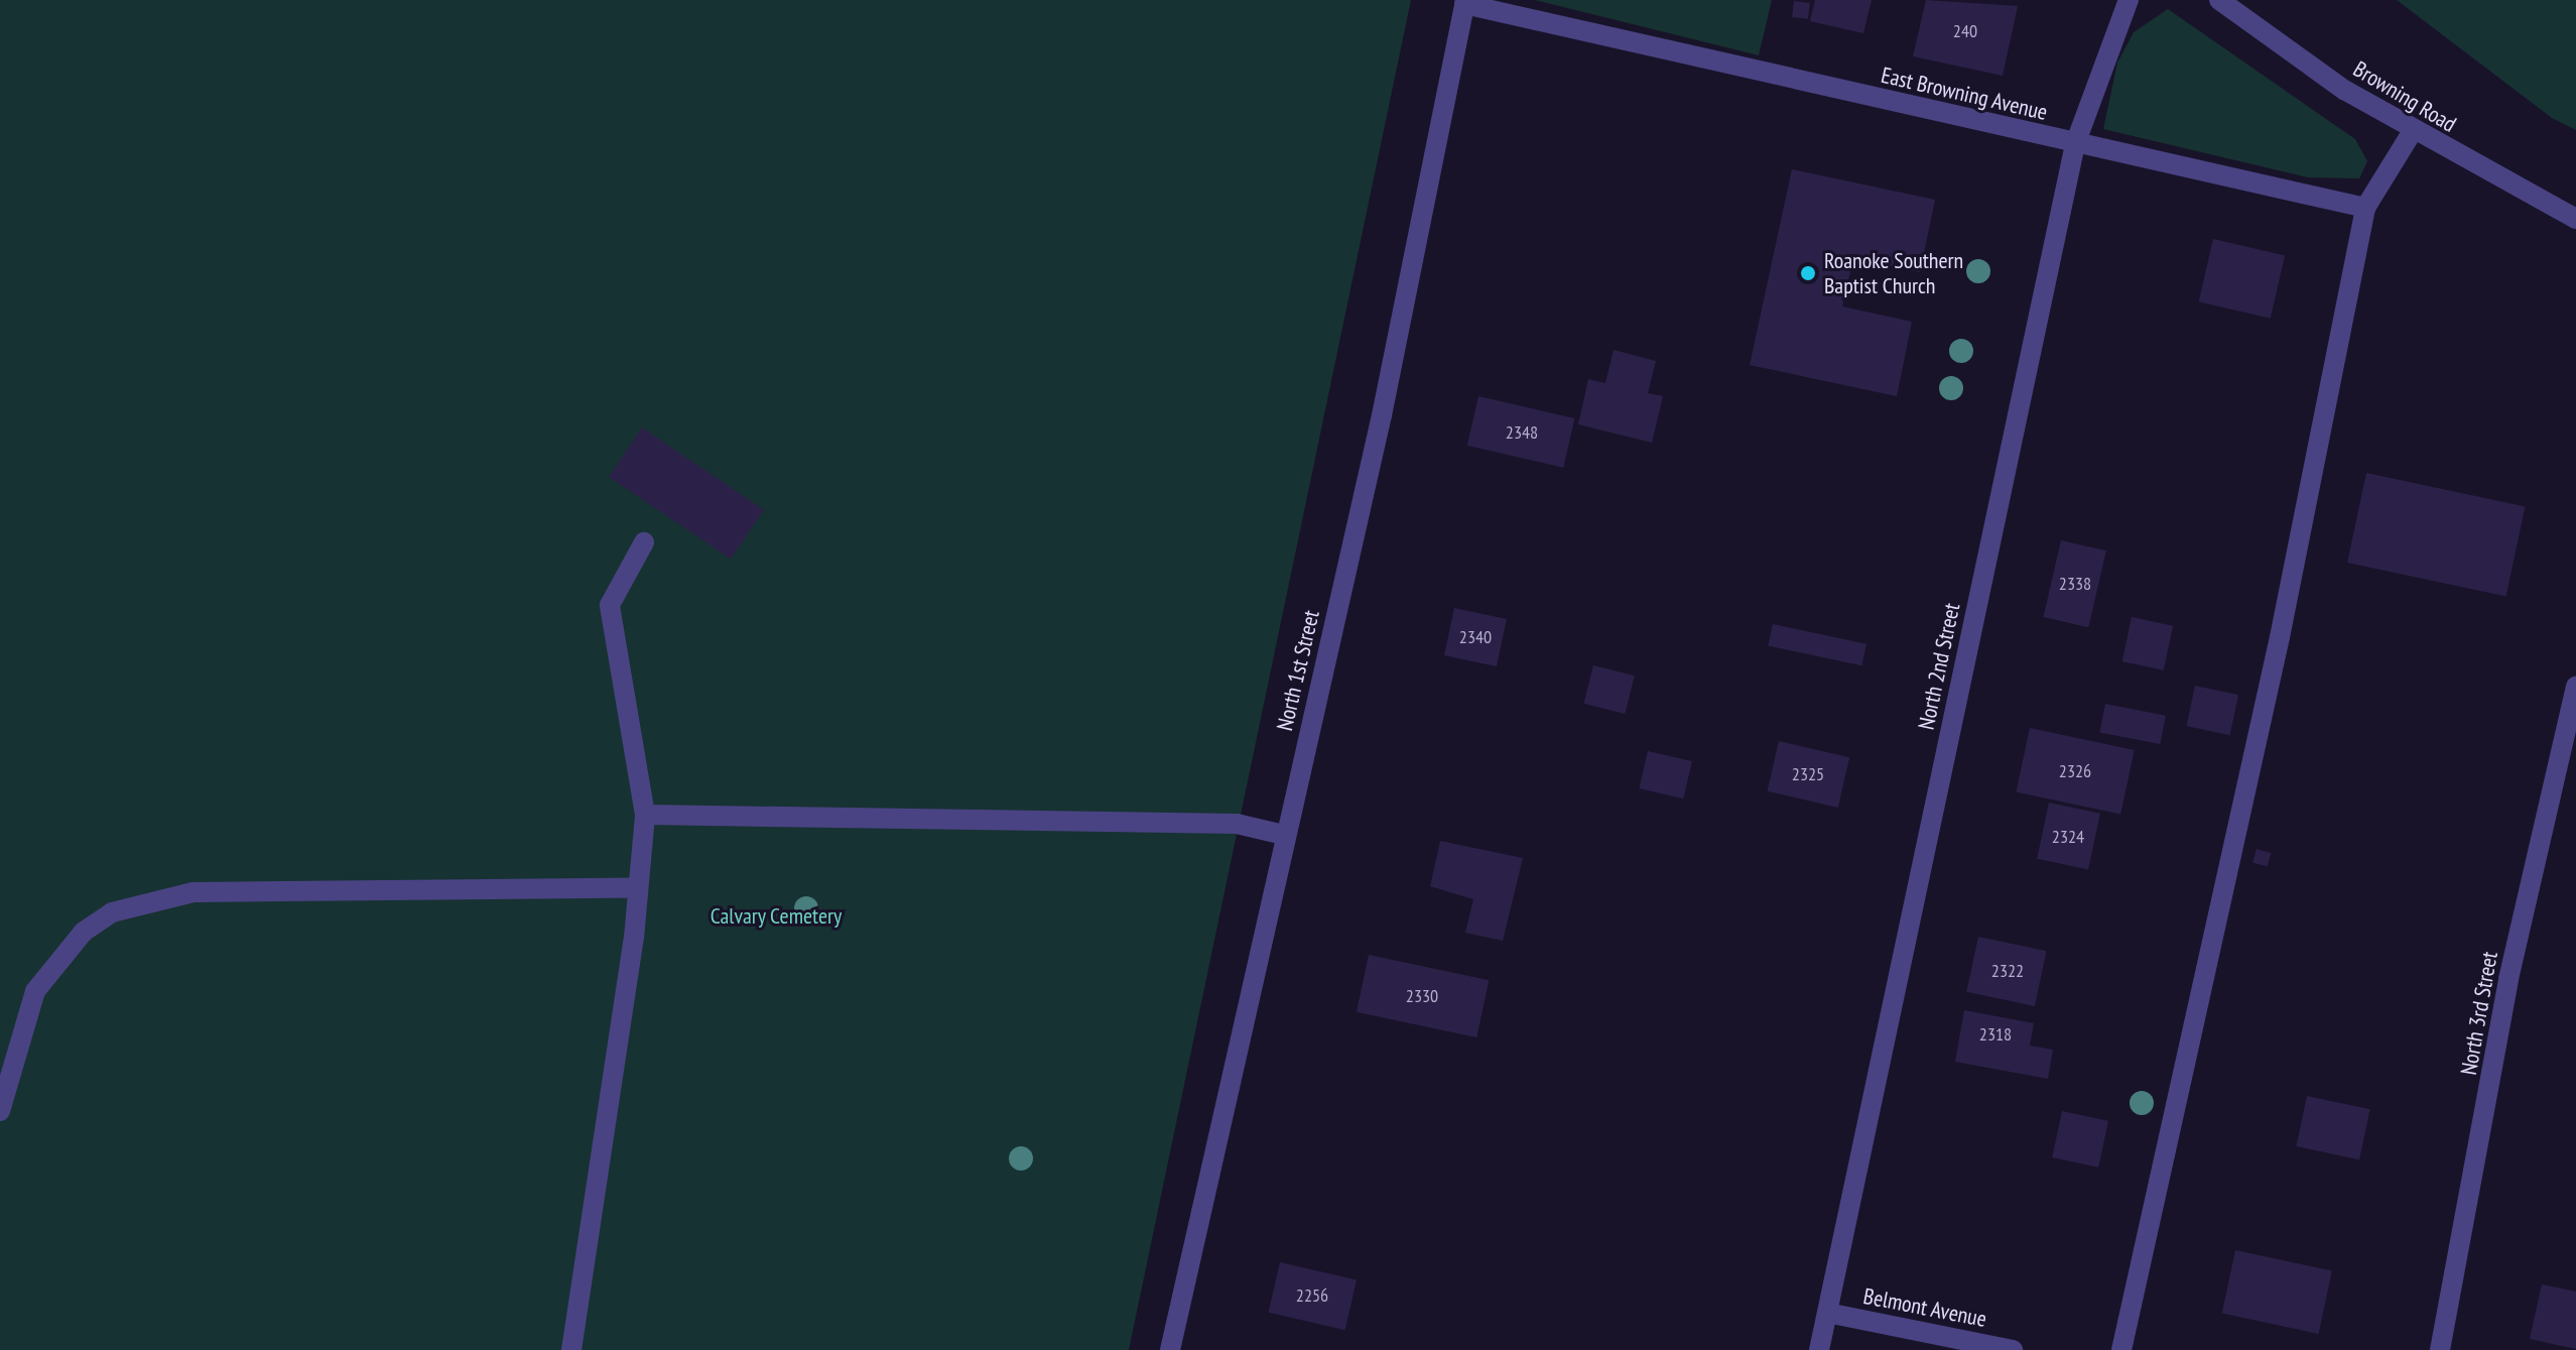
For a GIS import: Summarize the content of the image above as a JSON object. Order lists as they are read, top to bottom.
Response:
{
  "streets": {
    "street": [
      "East Browning Avenue",
      "Browning Road",
      "North 2nd Street",
      "North 1st Street",
      "North 3rd Street",
      "Belmont Avenue"
    ]
  },
  "crossings": [
    ["East Browning Avenue", "North 2nd Street"],
    ["East Browning Avenue", "North 1st Street"],
    ["North 2nd Street", "Belmont Avenue"]
  ],
  "parks": ["Calvary Cemetery"],
  "places": ["Roanoke Southern Baptist Church"],
  "house_numbers": [
    "240",
    "2348",
    "2338",
    "2340",
    "2326",
    "2325",
    "2324",
    "2322",
    "2330",
    "2318",
    "2256"
  ]
}
